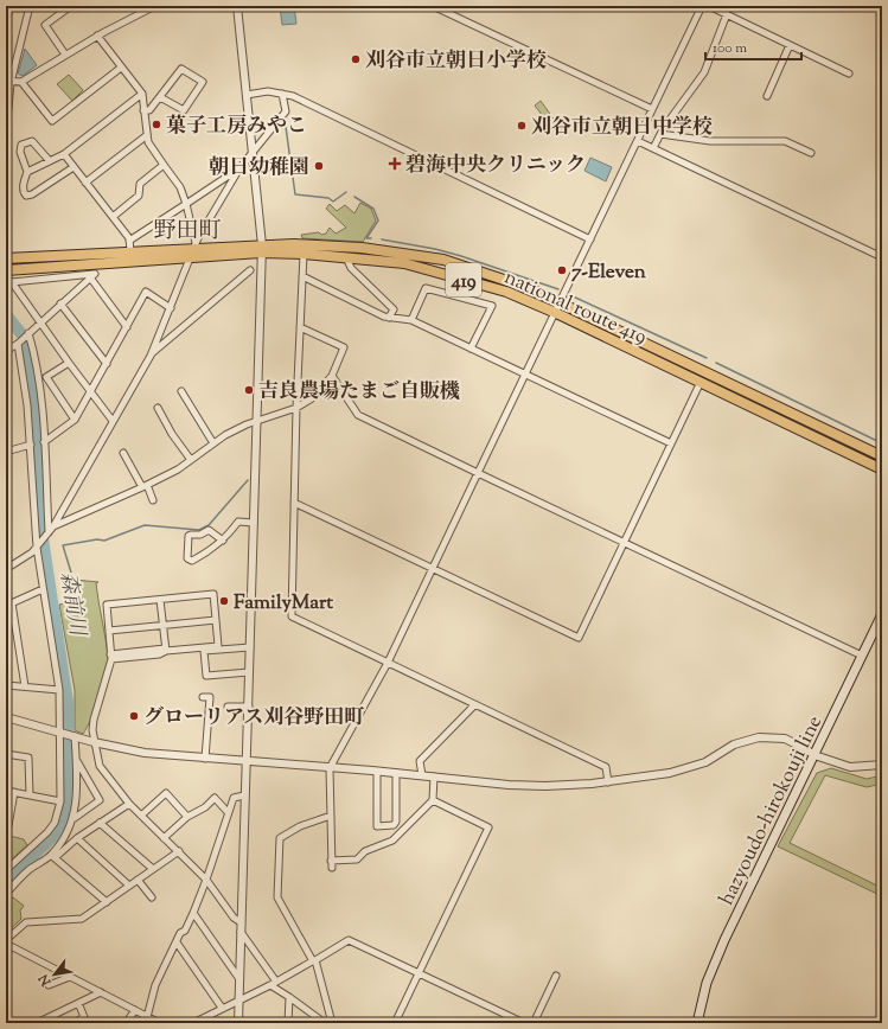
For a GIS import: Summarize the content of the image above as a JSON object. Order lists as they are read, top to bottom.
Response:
{
  "streets": {
    "highway": ["419", "national route 419"],
    "main road": ["hazyoudo-hirokouji line"]
  },
  "districts": ["野田町"],
  "water": ["森前川"],
  "places": {
    "other": [
      "刈谷市立朝日小学校",
      "菓子工房みやこ",
      "刈谷市立朝日中学校",
      "朝日幼稚園",
      "7-Eleven",
      "吉良農場たまご自販機",
      "FamilyMart",
      "グローリアス刈谷野田町"
    ],
    "health": ["碧海中央クリニック"]
  },
  "scale_bar": "100 m",
  "north": "bottom left"
}
